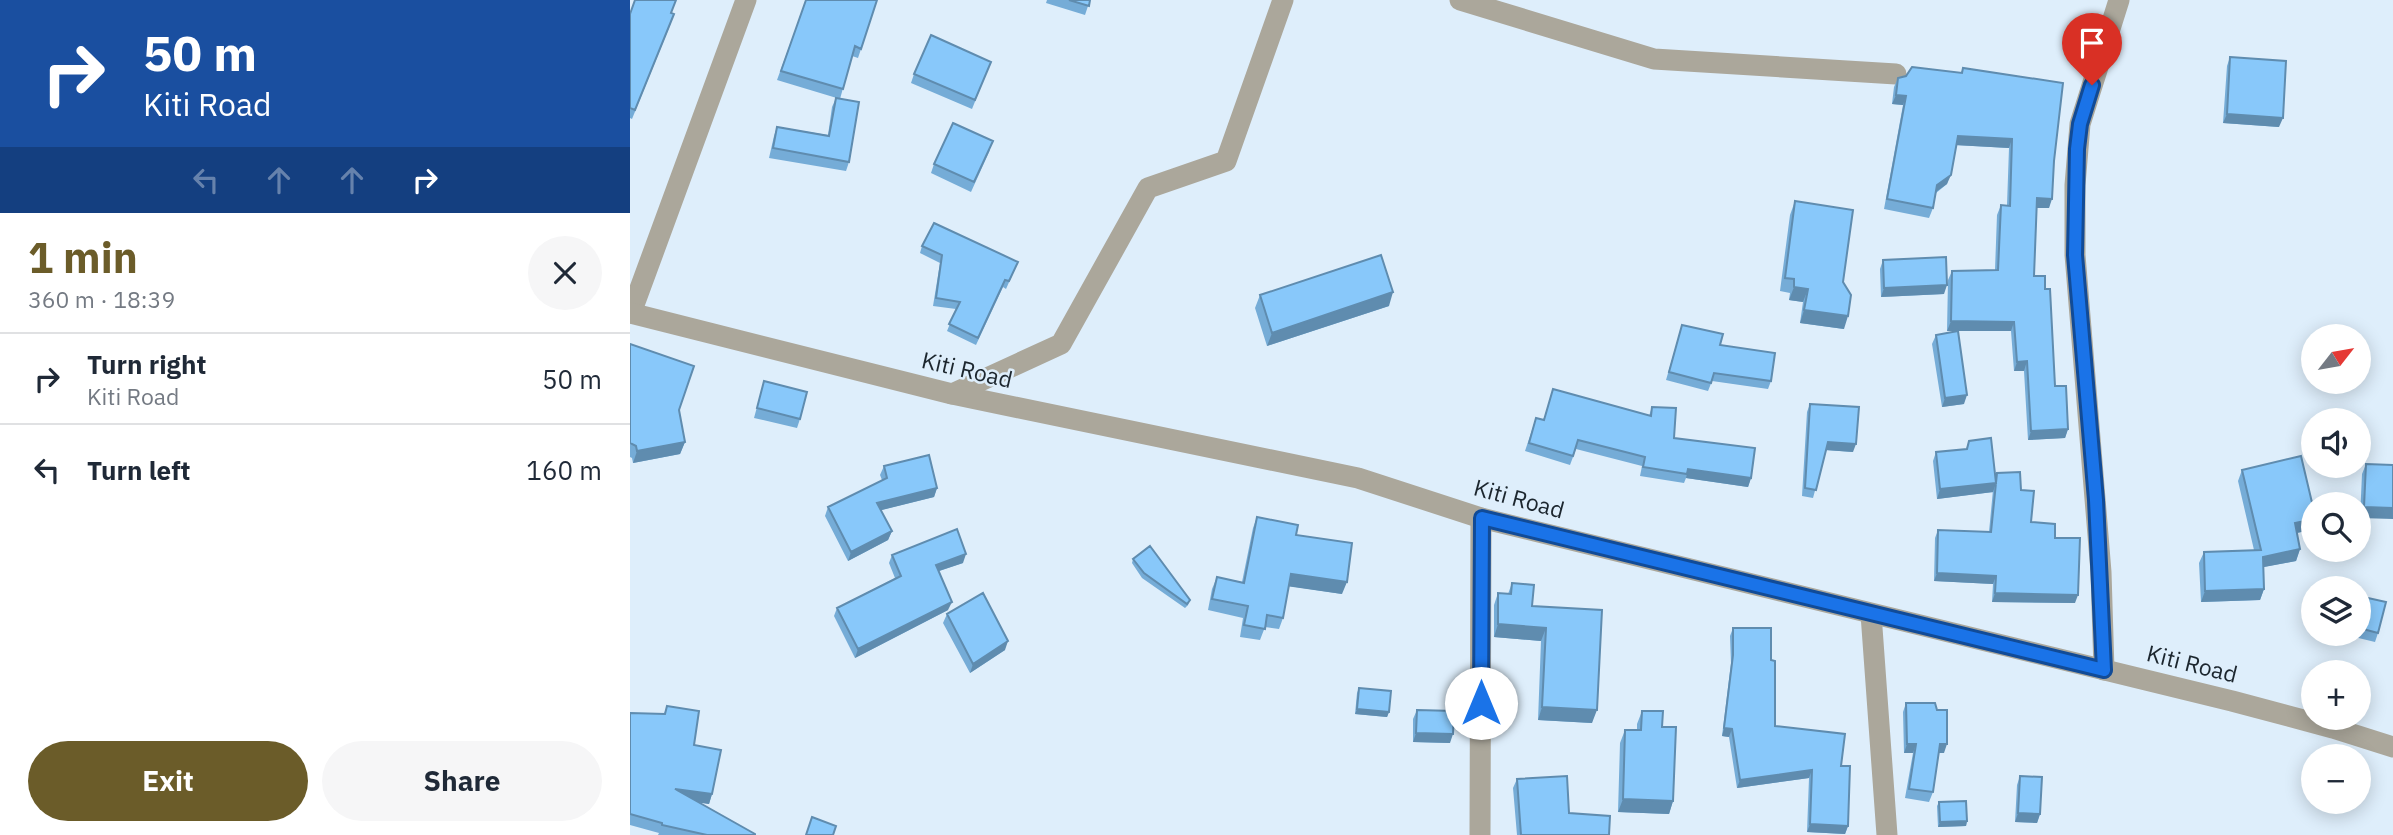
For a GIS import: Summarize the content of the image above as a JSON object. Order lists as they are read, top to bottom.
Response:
{
  "streets": {
    "street": ["Kiti Road"]
  },
  "north": "top right",
  "page": {
    "turn": ["50 m", "Kiti Road"],
    "heading": ["1 min", "360 m · 18:39"],
    "map_buttons": ["+", "−"],
    "list": [
      {
        "name": "Turn right",
        "note": "Kiti Road",
        "value": "50 m"
      },
      {
        "name": "Turn left",
        "value": "160 m"
      }
    ],
    "buttons": ["Exit", "Share"]
  }
}
